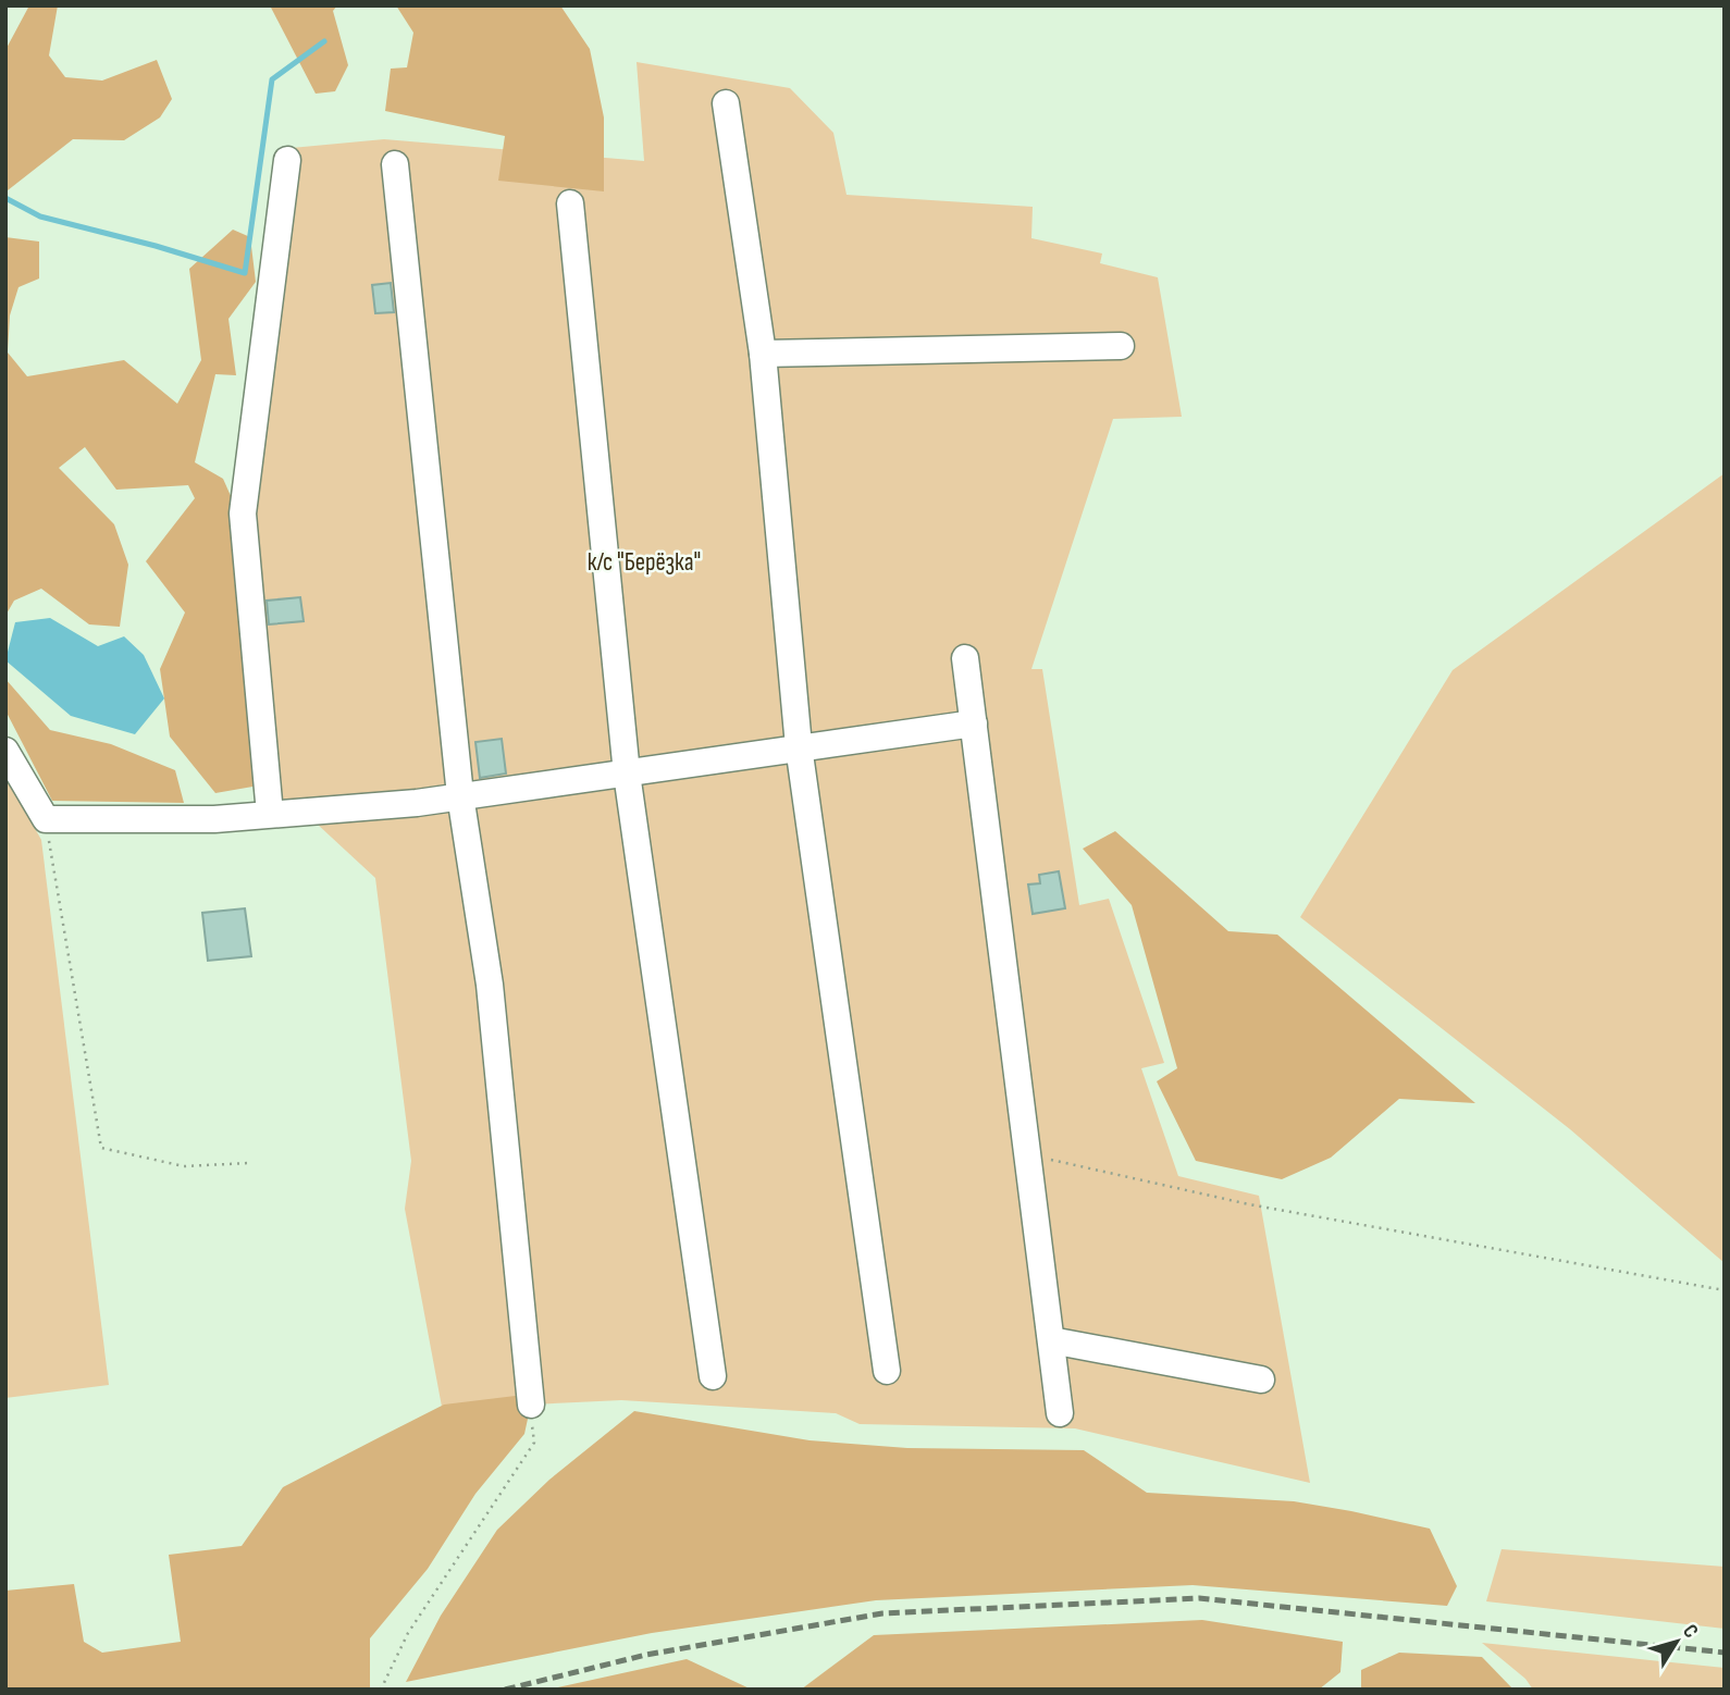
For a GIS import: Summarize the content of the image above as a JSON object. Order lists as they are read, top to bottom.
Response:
{
  "parks": ["к/с \"Берёзка\""],
  "north": "top right"
}
